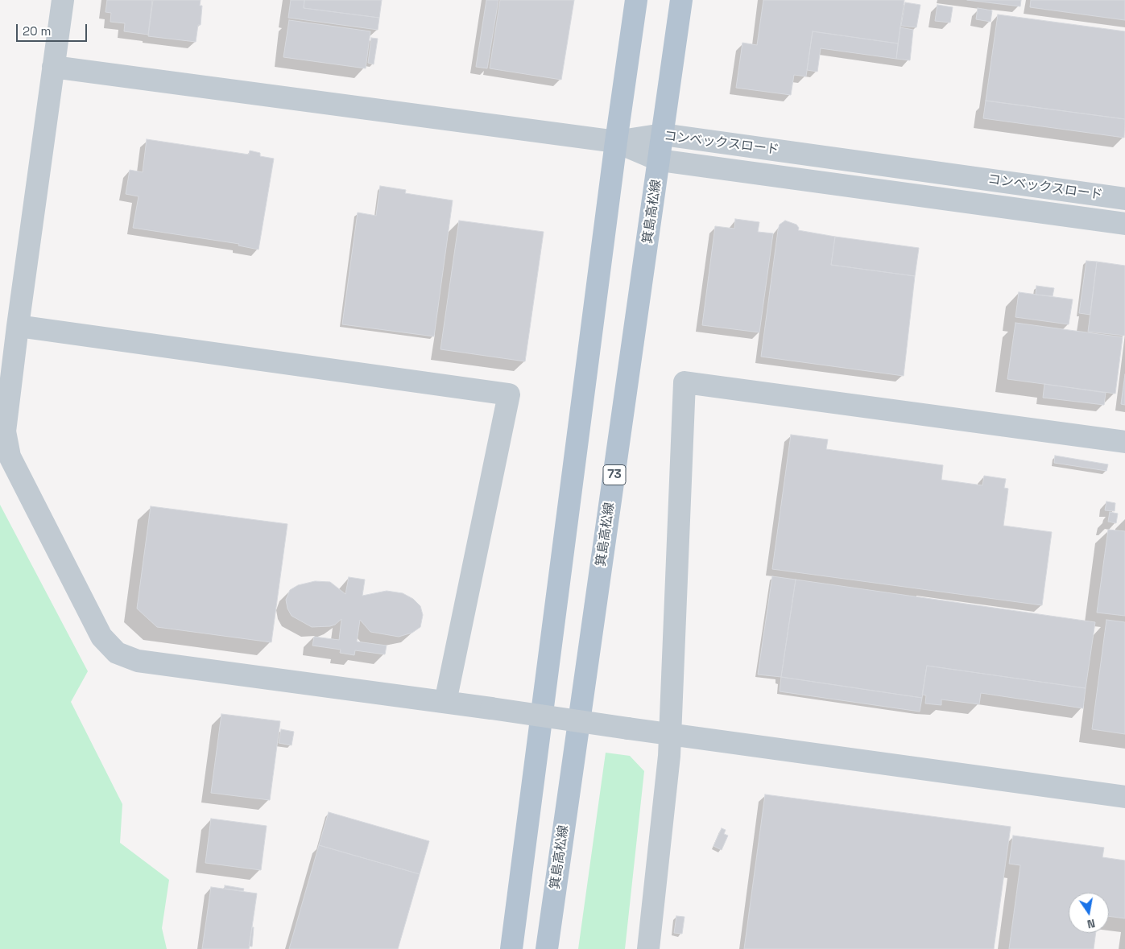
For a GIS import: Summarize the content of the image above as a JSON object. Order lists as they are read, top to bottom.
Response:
{
  "streets": {
    "main road": ["箕島高松線", "73"],
    "street": ["コンベックスロード"]
  },
  "crossings": [
    ["コンベックスロード", "箕島高松線"]
  ],
  "scale_bar": "20 m",
  "north": "bottom"
}
